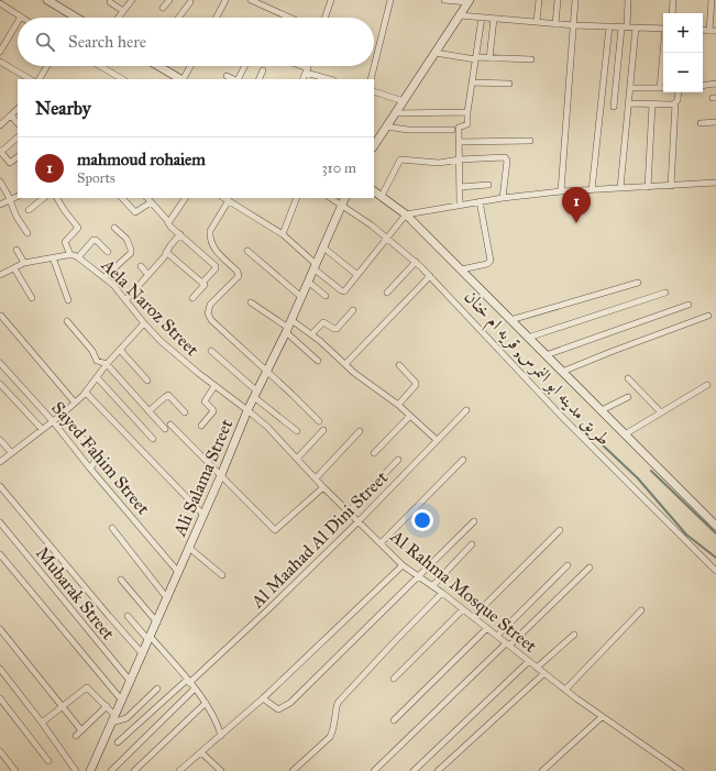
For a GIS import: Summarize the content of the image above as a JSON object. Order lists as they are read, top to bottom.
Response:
{
  "streets": {
    "street": [
      "Aela Naroz Street",
      "طريق مدينه ابو النمرس, قريه ام خنان",
      "Sayed Fahim Street",
      "Ali Salama Street",
      "Al Maahad Al Dini Street",
      "Al Rahma Mosque Street",
      "Mubarak Street"
    ]
  },
  "crossings": [
    ["Aela Naroz Street", "Ali Salama Street"],
    ["Aela Naroz Street", "Al Rahma Mosque Street"],
    ["طريق مدينه ابو النمرس, قريه ام خنان", "Ali Salama Street"],
    ["Sayed Fahim Street", "Ali Salama Street"],
    ["Ali Salama Street", "Al Rahma Mosque Street"],
    ["Ali Salama Street", "Mubarak Street"],
    ["Al Maahad Al Dini Street", "Al Rahma Mosque Street"]
  ],
  "page": {
    "map_buttons": ["+", "−"],
    "search": "Search here",
    "heading": "Nearby",
    "list": [
      {
        "mark": "1",
        "name": "mahmoud rohaiem",
        "note": "Sports",
        "value": "310 m"
      }
    ],
    "pins": "1"
  }
}
